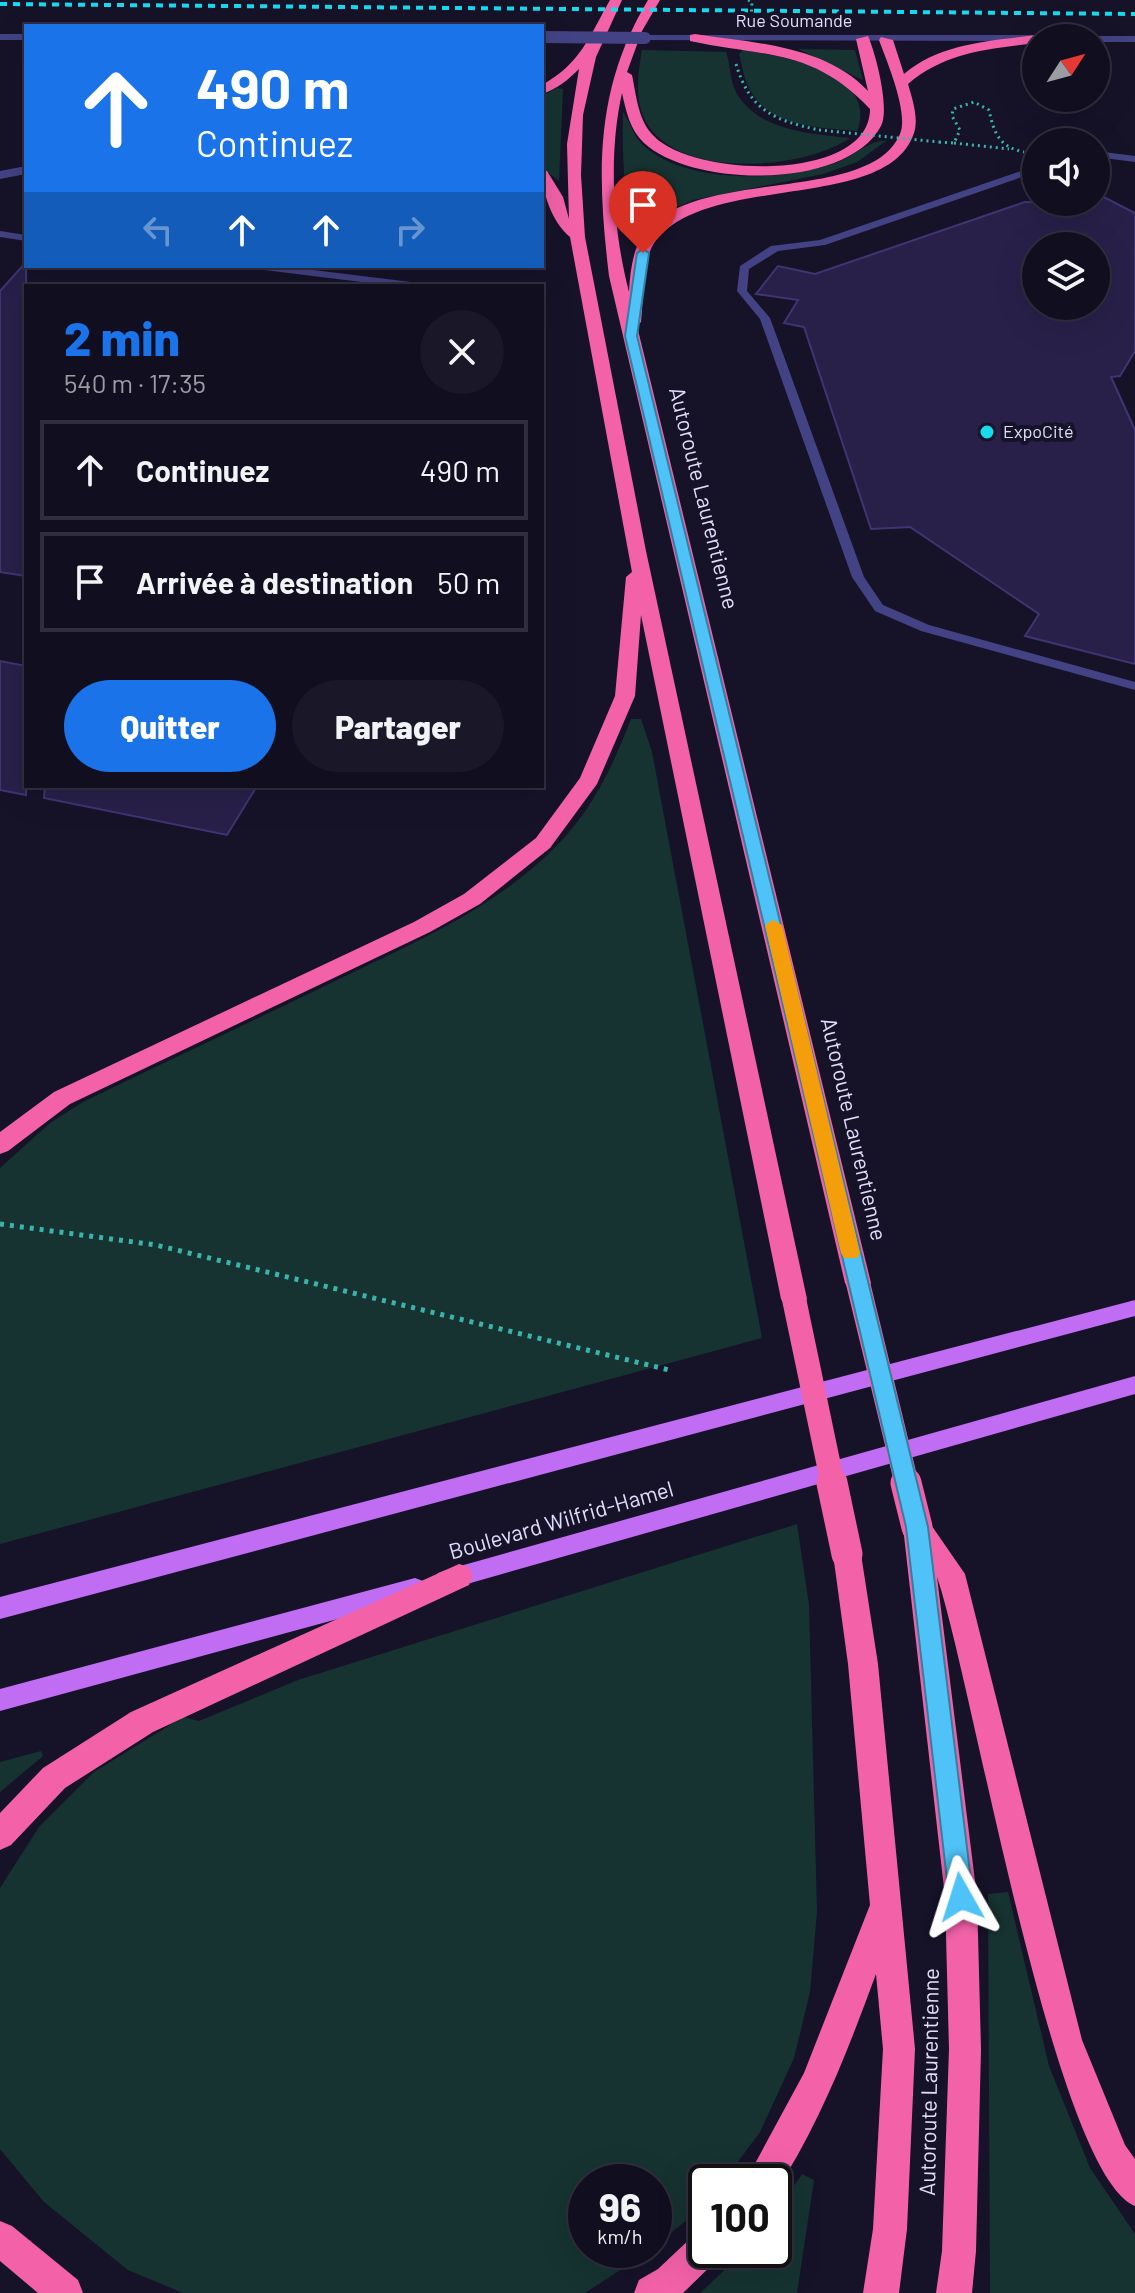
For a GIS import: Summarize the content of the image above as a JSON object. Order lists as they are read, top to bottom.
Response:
{
  "streets": {
    "highway": ["Autoroute Laurentienne"],
    "main road": ["Boulevard Wilfrid-Hamel"],
    "street": ["Rue Soumande"]
  },
  "places": ["ExpoCité"],
  "north": "top right",
  "page": {
    "turn": ["490 m", "Continuez"],
    "heading": ["2 min", "540 m · 17:35"],
    "list": [
      {
        "name": "Continuez",
        "value": "490 m"
      },
      {
        "name": "Arrivée à destination",
        "value": "50 m"
      }
    ],
    "buttons": ["Quitter", "Partager"],
    "speed": "96 km/h",
    "limit": "100"
  }
}
